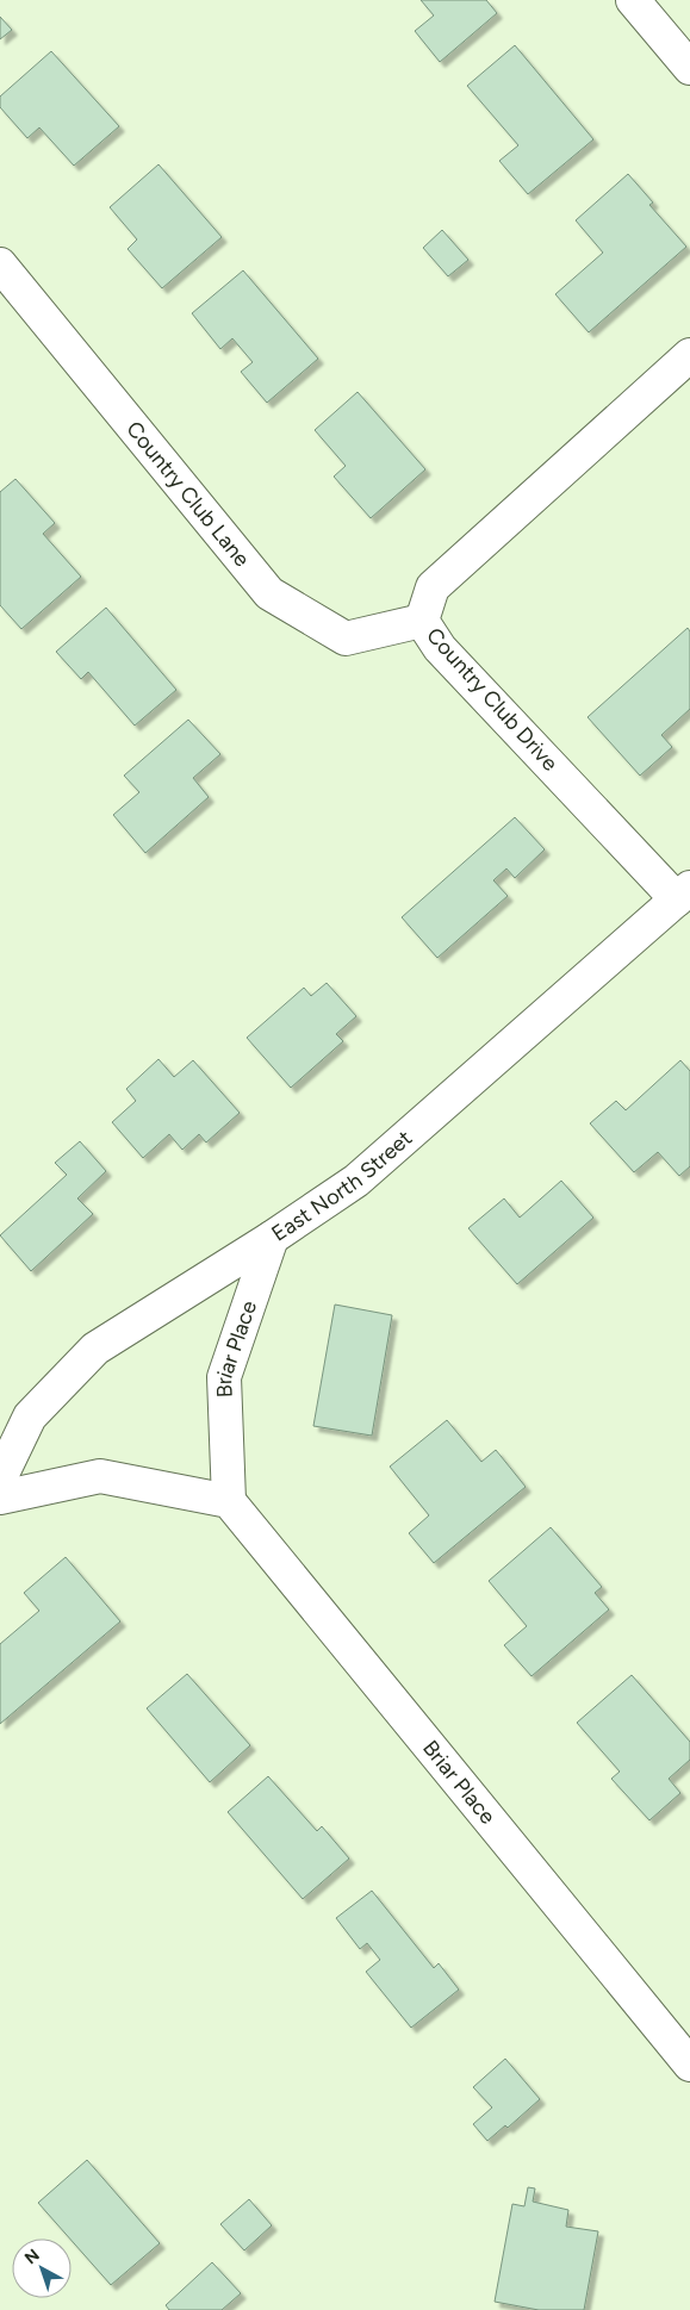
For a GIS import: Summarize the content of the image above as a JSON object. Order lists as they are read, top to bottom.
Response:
{
  "streets": {
    "street": [
      "Country Club Lane",
      "Country Club Drive",
      "East North Street",
      "Briar Place"
    ]
  },
  "crossings": [
    ["Country Club Lane", "Country Club Drive"],
    ["Country Club Drive", "East North Street"],
    ["East North Street", "Briar Place"]
  ],
  "north": "top left"
}
